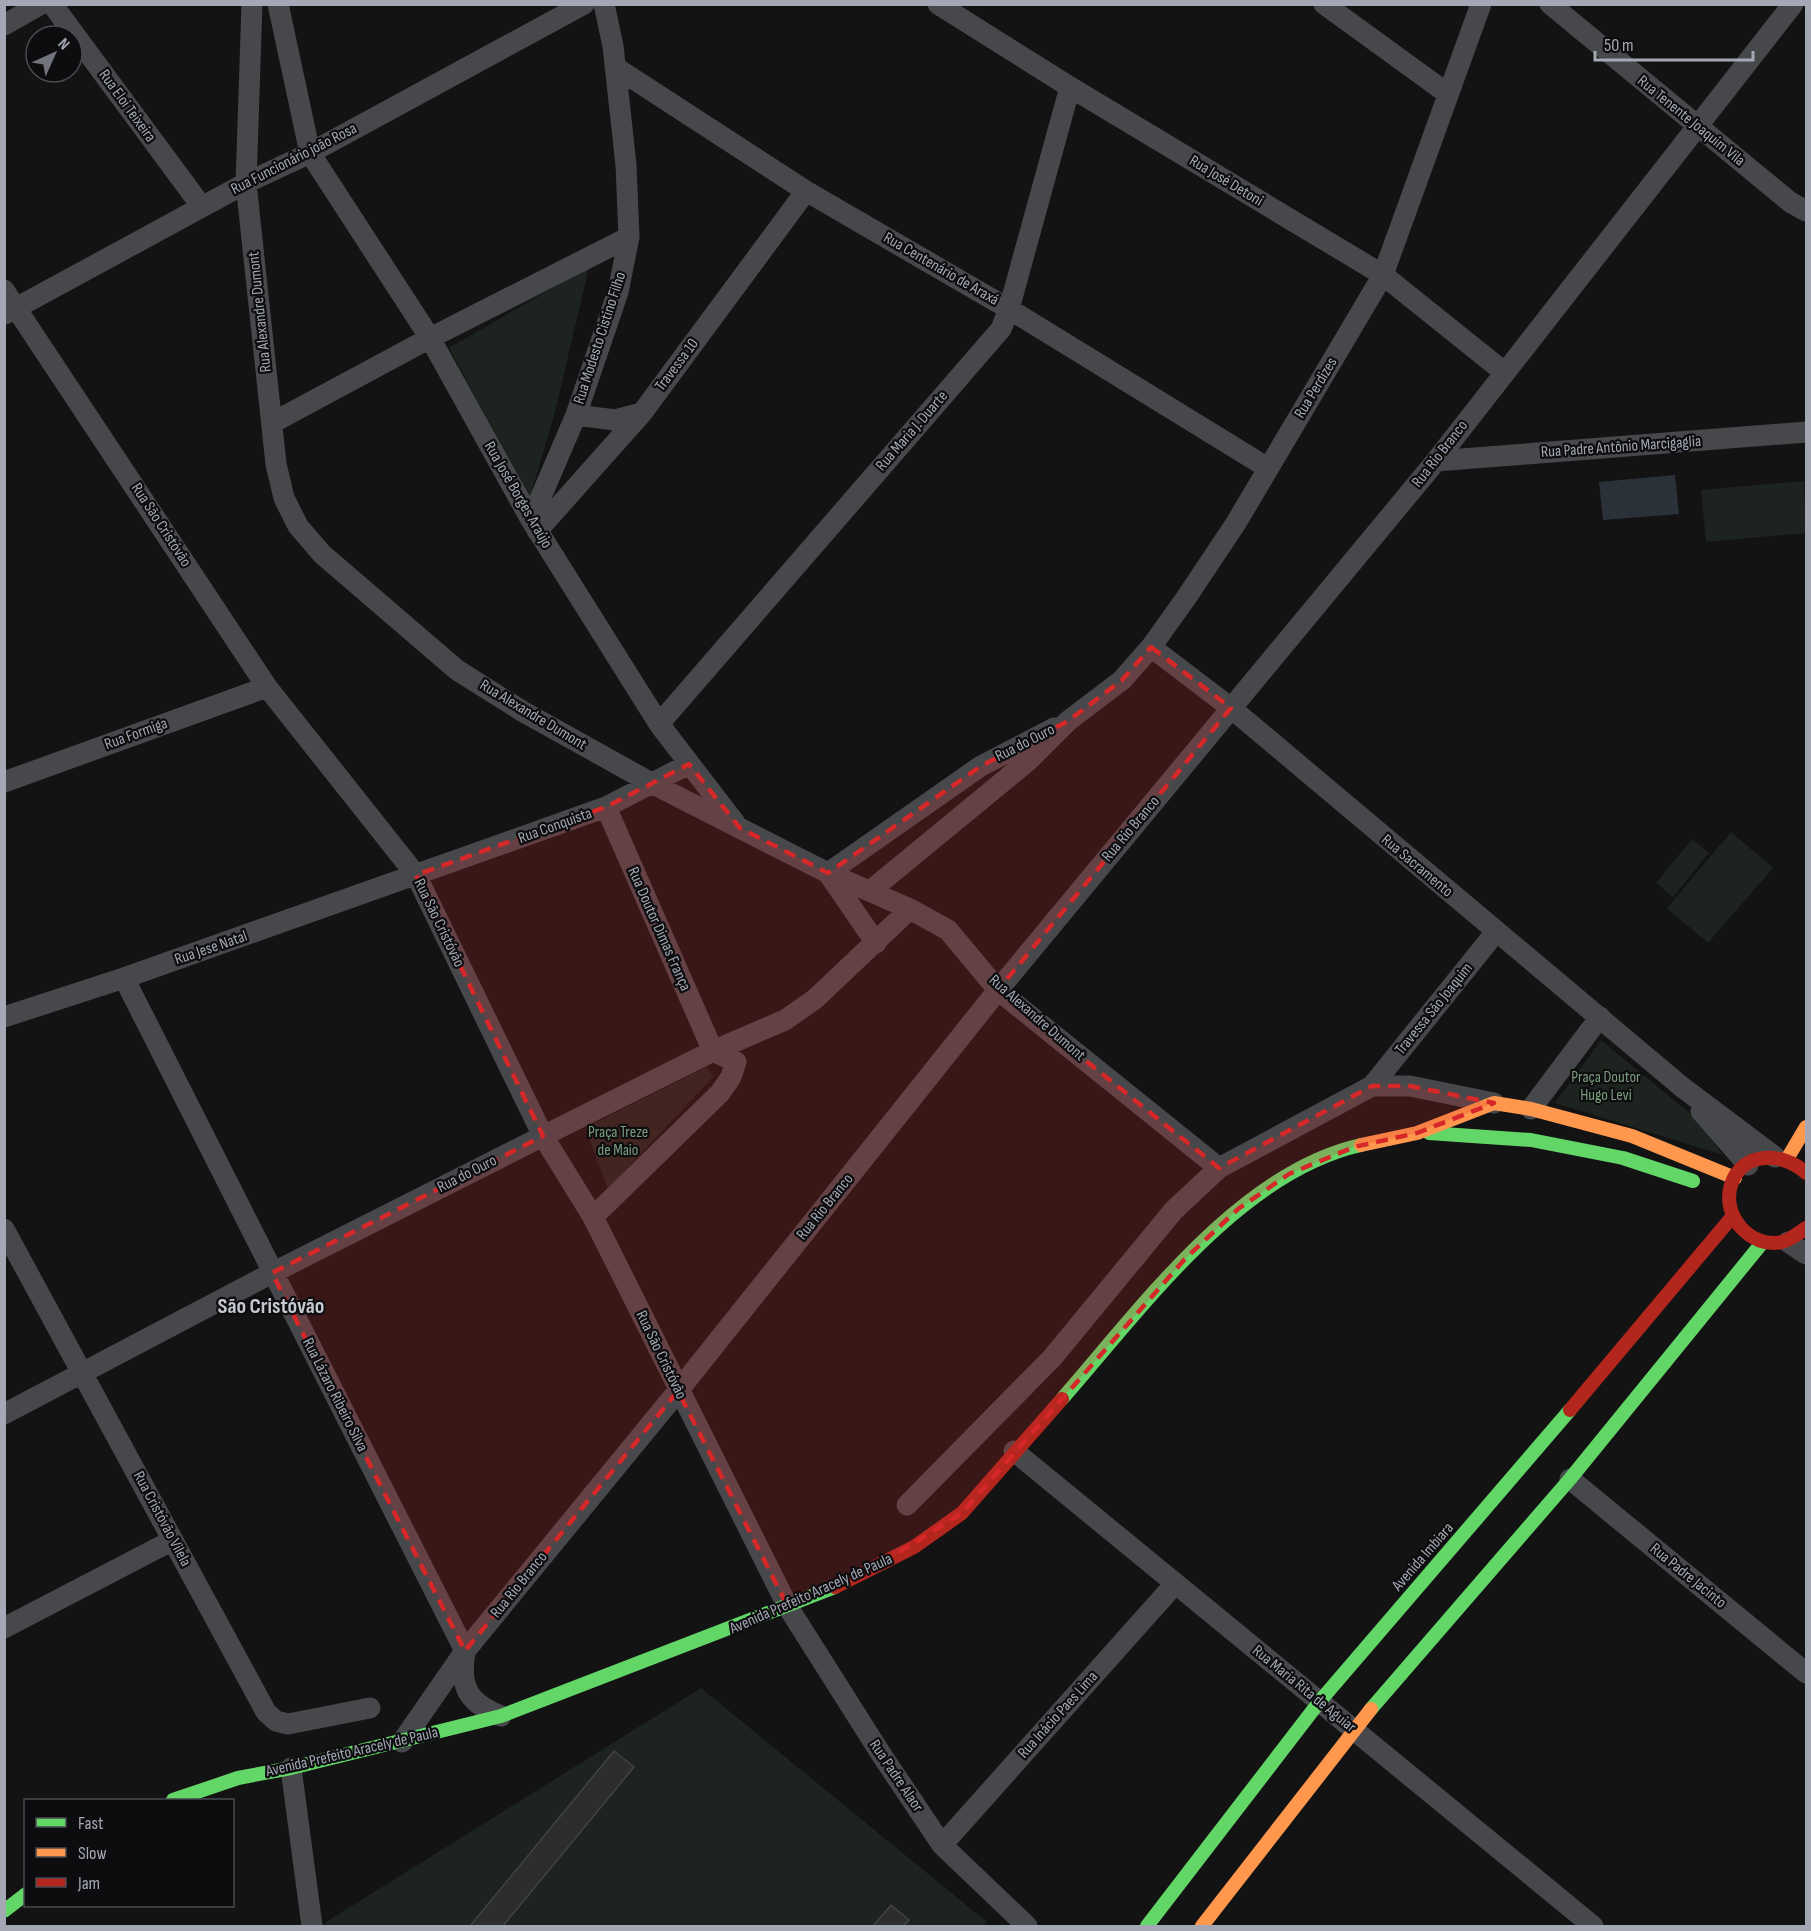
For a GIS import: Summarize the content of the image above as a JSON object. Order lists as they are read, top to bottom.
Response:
{
  "streets": {
    "main road": ["Avenida Imbiara", "Avenida Prefeito Aracely de Paula"],
    "street": [
      "Rua Eloi Teixeira",
      "Rua Tenente Joaquim Vila",
      "Rua Funcionário joão Rosa",
      "Rua José Detoni",
      "Rua Centenário de Araxá",
      "Rua Alexandre Dumont",
      "Rua Modesto Cistino Filho",
      "Travessa 10",
      "Rua Perdizes",
      "Rua Maria J. Duarte",
      "Rua Padre Antônio Marcigaglia",
      "Rua Rio Branco",
      "Rua José Borges Araújo",
      "Rua São Cristóvão",
      "Rua Formiga",
      "Rua do Ouro",
      "Rua Conquista",
      "Rua Sacramento",
      "Rua Doutor Dimas França",
      "Rua Jese Natal",
      "Travessa São Joaquim",
      "Rua Lázaro Ribeiro Silva",
      "Rua Cristóvão Vilela",
      "Rua Padre Jacinto",
      "Rua Maria Rita de Aguiar",
      "Rua Inácio Paes Lima",
      "Rua Padre Alaor"
    ]
  },
  "crossings": [
    ["Rua Eloi Teixeira", "Rua Funcionário joão Rosa"],
    ["Rua Tenente Joaquim Vila", "Rua Rio Branco"],
    ["Rua Funcionário joão Rosa", "Rua Alexandre Dumont"],
    ["Rua Funcionário joão Rosa", "Rua José Borges Araújo"],
    ["Rua Funcionário joão Rosa", "Rua São Cristóvão"],
    ["Rua José Detoni", "Rua Perdizes"],
    ["Rua José Detoni", "Rua Maria J. Duarte"],
    ["Rua José Detoni", "Rua Rio Branco"],
    ["Rua Centenário de Araxá", "Rua Modesto Cistino Filho"],
    ["Rua Centenário de Araxá", "Travessa 10"],
    ["Rua Centenário de Araxá", "Rua Perdizes"],
    ["Rua Centenário de Araxá", "Rua Maria J. Duarte"],
    ["Rua Alexandre Dumont", "Rua Rio Branco"],
    ["Rua Alexandre Dumont", "Rua José Borges Araújo"],
    ["Rua Alexandre Dumont", "Rua do Ouro"],
    ["Rua Alexandre Dumont", "Rua Conquista"],
    ["Rua Modesto Cistino Filho", "Travessa 10"],
    ["Rua Modesto Cistino Filho", "Rua José Borges Araújo"],
    ["Travessa 10", "Rua José Borges Araújo"],
    ["Rua Perdizes", "Rua do Ouro"],
    ["Rua Perdizes", "Rua Sacramento"],
    ["Rua Maria J. Duarte", "Rua José Borges Araújo"],
    ["Rua Padre Antônio Marcigaglia", "Rua Rio Branco"],
    ["Rua Rio Branco", "Rua São Cristóvão"],
    ["Rua Rio Branco", "Rua Sacramento"],
    ["Rua Rio Branco", "Rua Lázaro Ribeiro Silva"],
    ["Rua Rio Branco", "Avenida Prefeito Aracely de Paula"],
    ["Rua José Borges Araújo", "Rua Conquista"],
    ["Rua São Cristóvão", "Rua Formiga"],
    ["Rua São Cristóvão", "Rua do Ouro"],
    ["Rua São Cristóvão", "Rua Conquista"],
    ["Rua São Cristóvão", "Rua Jese Natal"],
    ["Rua São Cristóvão", "Avenida Prefeito Aracely de Paula"],
    ["Rua São Cristóvão", "Rua Padre Alaor"],
    ["Rua do Ouro", "Rua Doutor Dimas França"],
    ["Rua do Ouro", "Rua Lázaro Ribeiro Silva"],
    ["Rua do Ouro", "Rua Cristóvão Vilela"],
    ["Rua Conquista", "Rua Doutor Dimas França"],
    ["Rua Conquista", "Rua Jese Natal"],
    ["Rua Sacramento", "Travessa São Joaquim"],
    ["Rua Jese Natal", "Rua Lázaro Ribeiro Silva"],
    ["Avenida Imbiara", "Rua Maria Rita de Aguiar"],
    ["Avenida Prefeito Aracely de Paula", "Rua Maria Rita de Aguiar"],
    ["Avenida Prefeito Aracely de Paula", "Rua Padre Alaor"],
    ["Rua Maria Rita de Aguiar", "Rua Inácio Paes Lima"],
    ["Rua Inácio Paes Lima", "Rua Padre Alaor"]
  ],
  "districts": ["São Cristóvão"],
  "parks": ["Praça Doutor Hugo Levi", "Praça Treze de Maio"],
  "legend": ["Fast", "Slow", "Jam"],
  "scale_bar": "50 m",
  "north": "top right"
}
